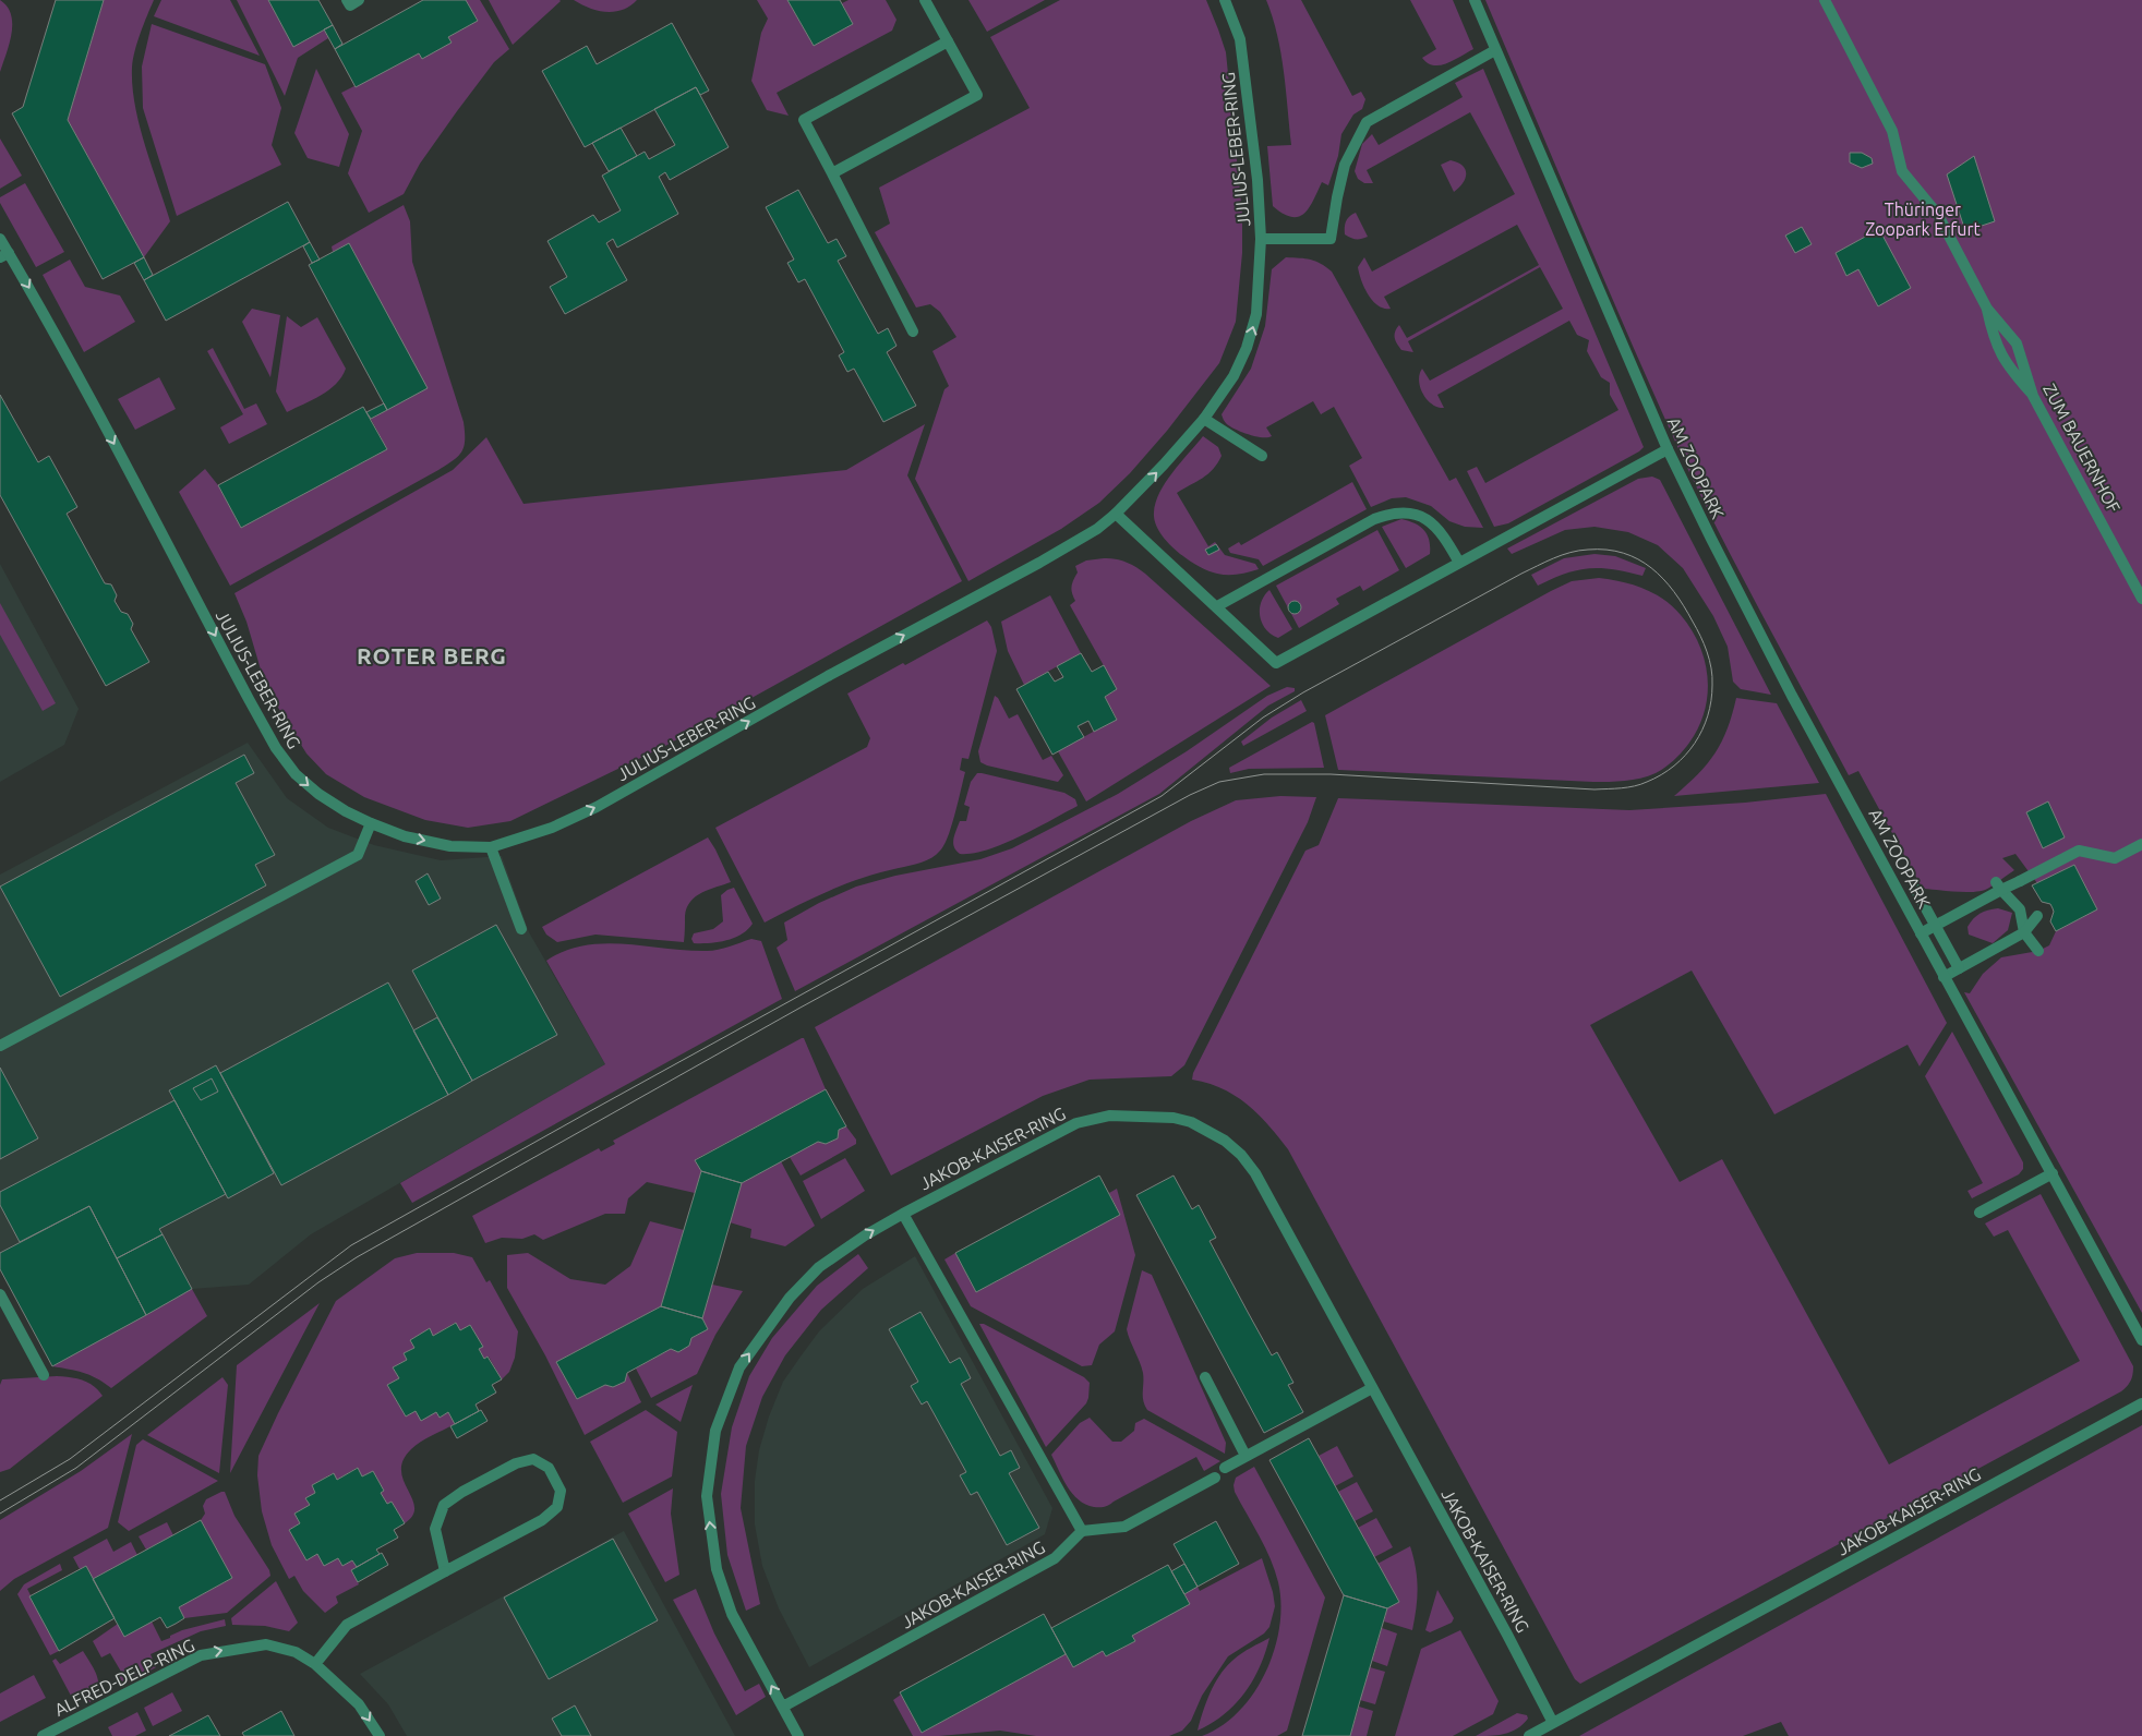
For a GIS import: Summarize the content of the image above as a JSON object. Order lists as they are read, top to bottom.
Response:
{
  "streets": {
    "street": [
      "JULIUS-LEBER-RING",
      "ZUM BAUERNHOF",
      "AM ZOOPARK",
      "JAKOB-KAISER-RING",
      "ALFRED-DELP-RING"
    ]
  },
  "one_way": ["ALFRED-DELP-RING"],
  "districts": ["ROTER BERG"],
  "parks": ["Thüringer Zoopark Erfurt"]
}
